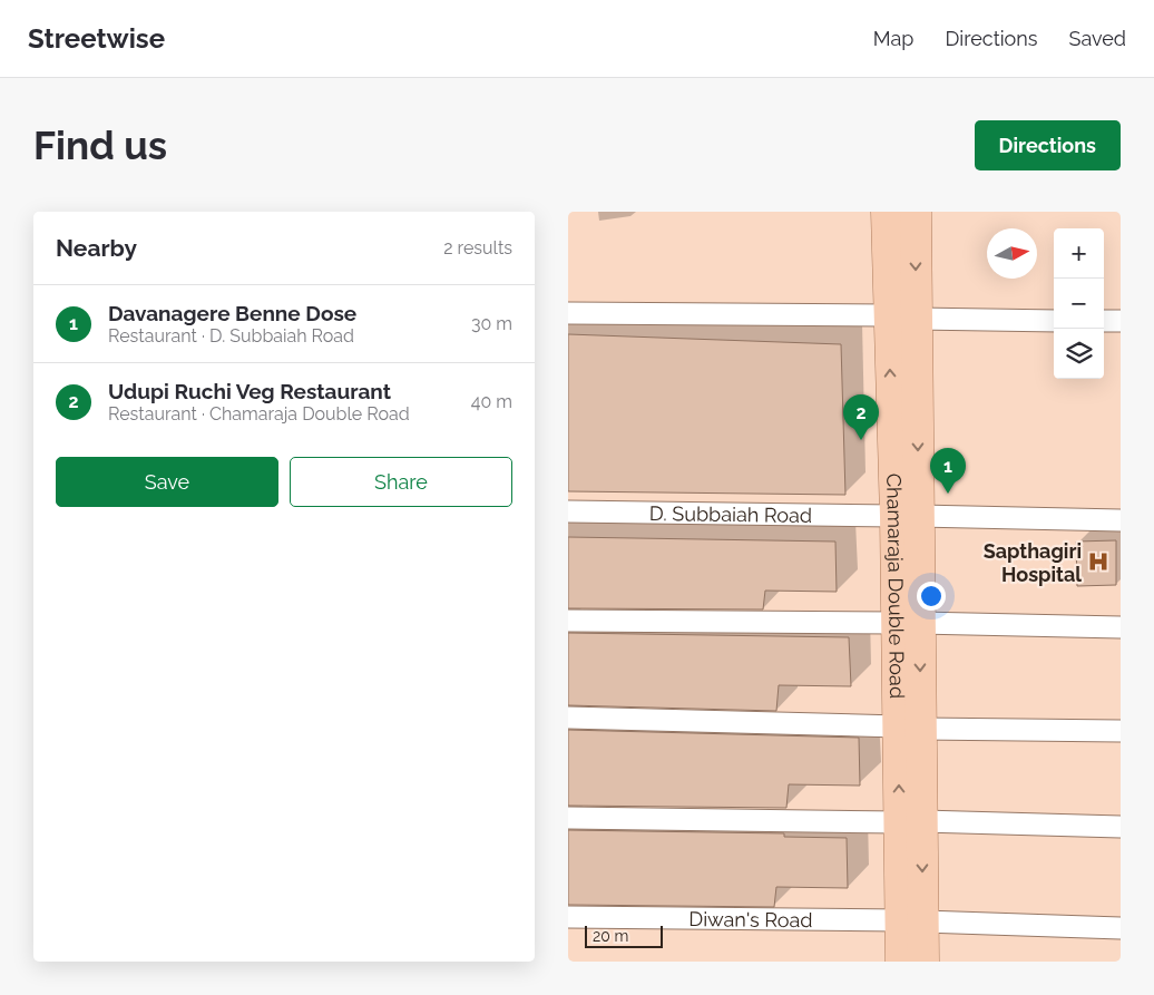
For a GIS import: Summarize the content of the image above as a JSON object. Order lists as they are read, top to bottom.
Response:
{
  "streets": {
    "main road": ["Chamaraja Double Road"],
    "street": ["D. Subbaiah Road", "Diwan's Road"]
  },
  "crossings": [
    ["D. Subbaiah Road", "Chamaraja Double Road"],
    ["Chamaraja Double Road", "Diwan's Road"]
  ],
  "places": {
    "hospital": ["Sapthagiri Hospital"]
  },
  "scale_bar": "20 m",
  "north": "right",
  "page": {
    "header": "Streetwise",
    "nav": ["Map", "Directions", "Saved"],
    "buttons": [
      "Directions",
      ["Save", "Share"]
    ],
    "title": "Find us",
    "heading": ["Nearby", "2 results"],
    "map_buttons": ["+", "−"],
    "list": [
      {
        "mark": "1",
        "name": "Davanagere Benne Dose",
        "note": "Restaurant · D. Subbaiah Road",
        "value": "30 m"
      },
      {
        "mark": "2",
        "name": "Udupi Ruchi Veg Restaurant",
        "note": "Restaurant · Chamaraja Double Road",
        "value": "40 m"
      }
    ],
    "pins": ["2", "1"],
    "scale": "20 m"
  }
}
